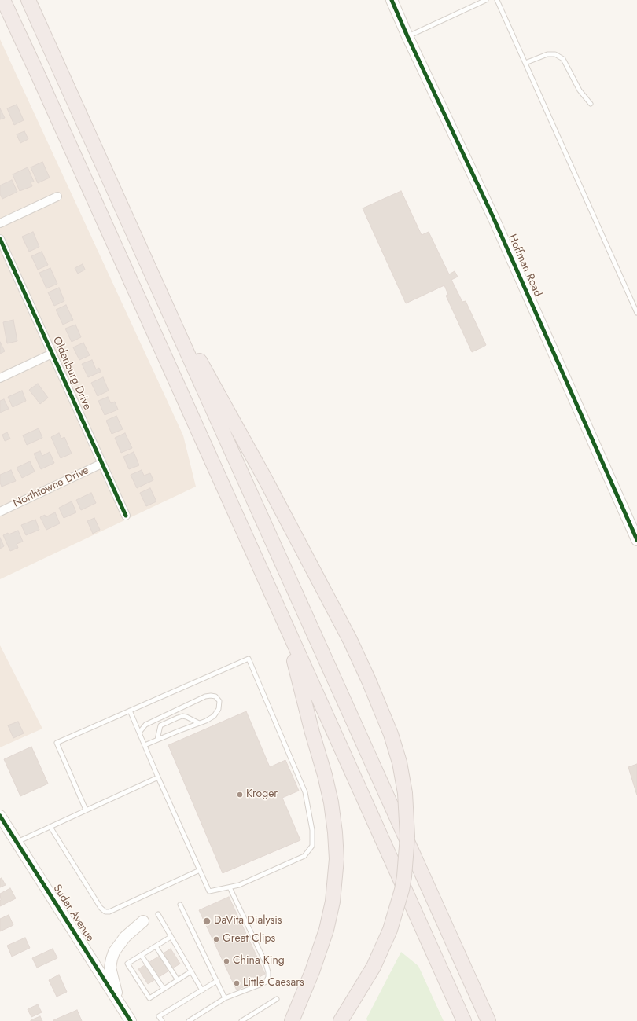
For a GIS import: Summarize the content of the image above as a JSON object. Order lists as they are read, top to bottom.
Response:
{
  "streets": {
    "street": [
      "Hoffman Road",
      "Oldenburg Drive",
      "Northtowne Drive",
      "Suder Avenue"
    ]
  },
  "crossings": [
    ["Oldenburg Drive", "Northtowne Drive"]
  ],
  "places": [
    "Kroger",
    "DaVita Dialysis",
    "Great Clips",
    "China King",
    "Little Caesars"
  ]
}
